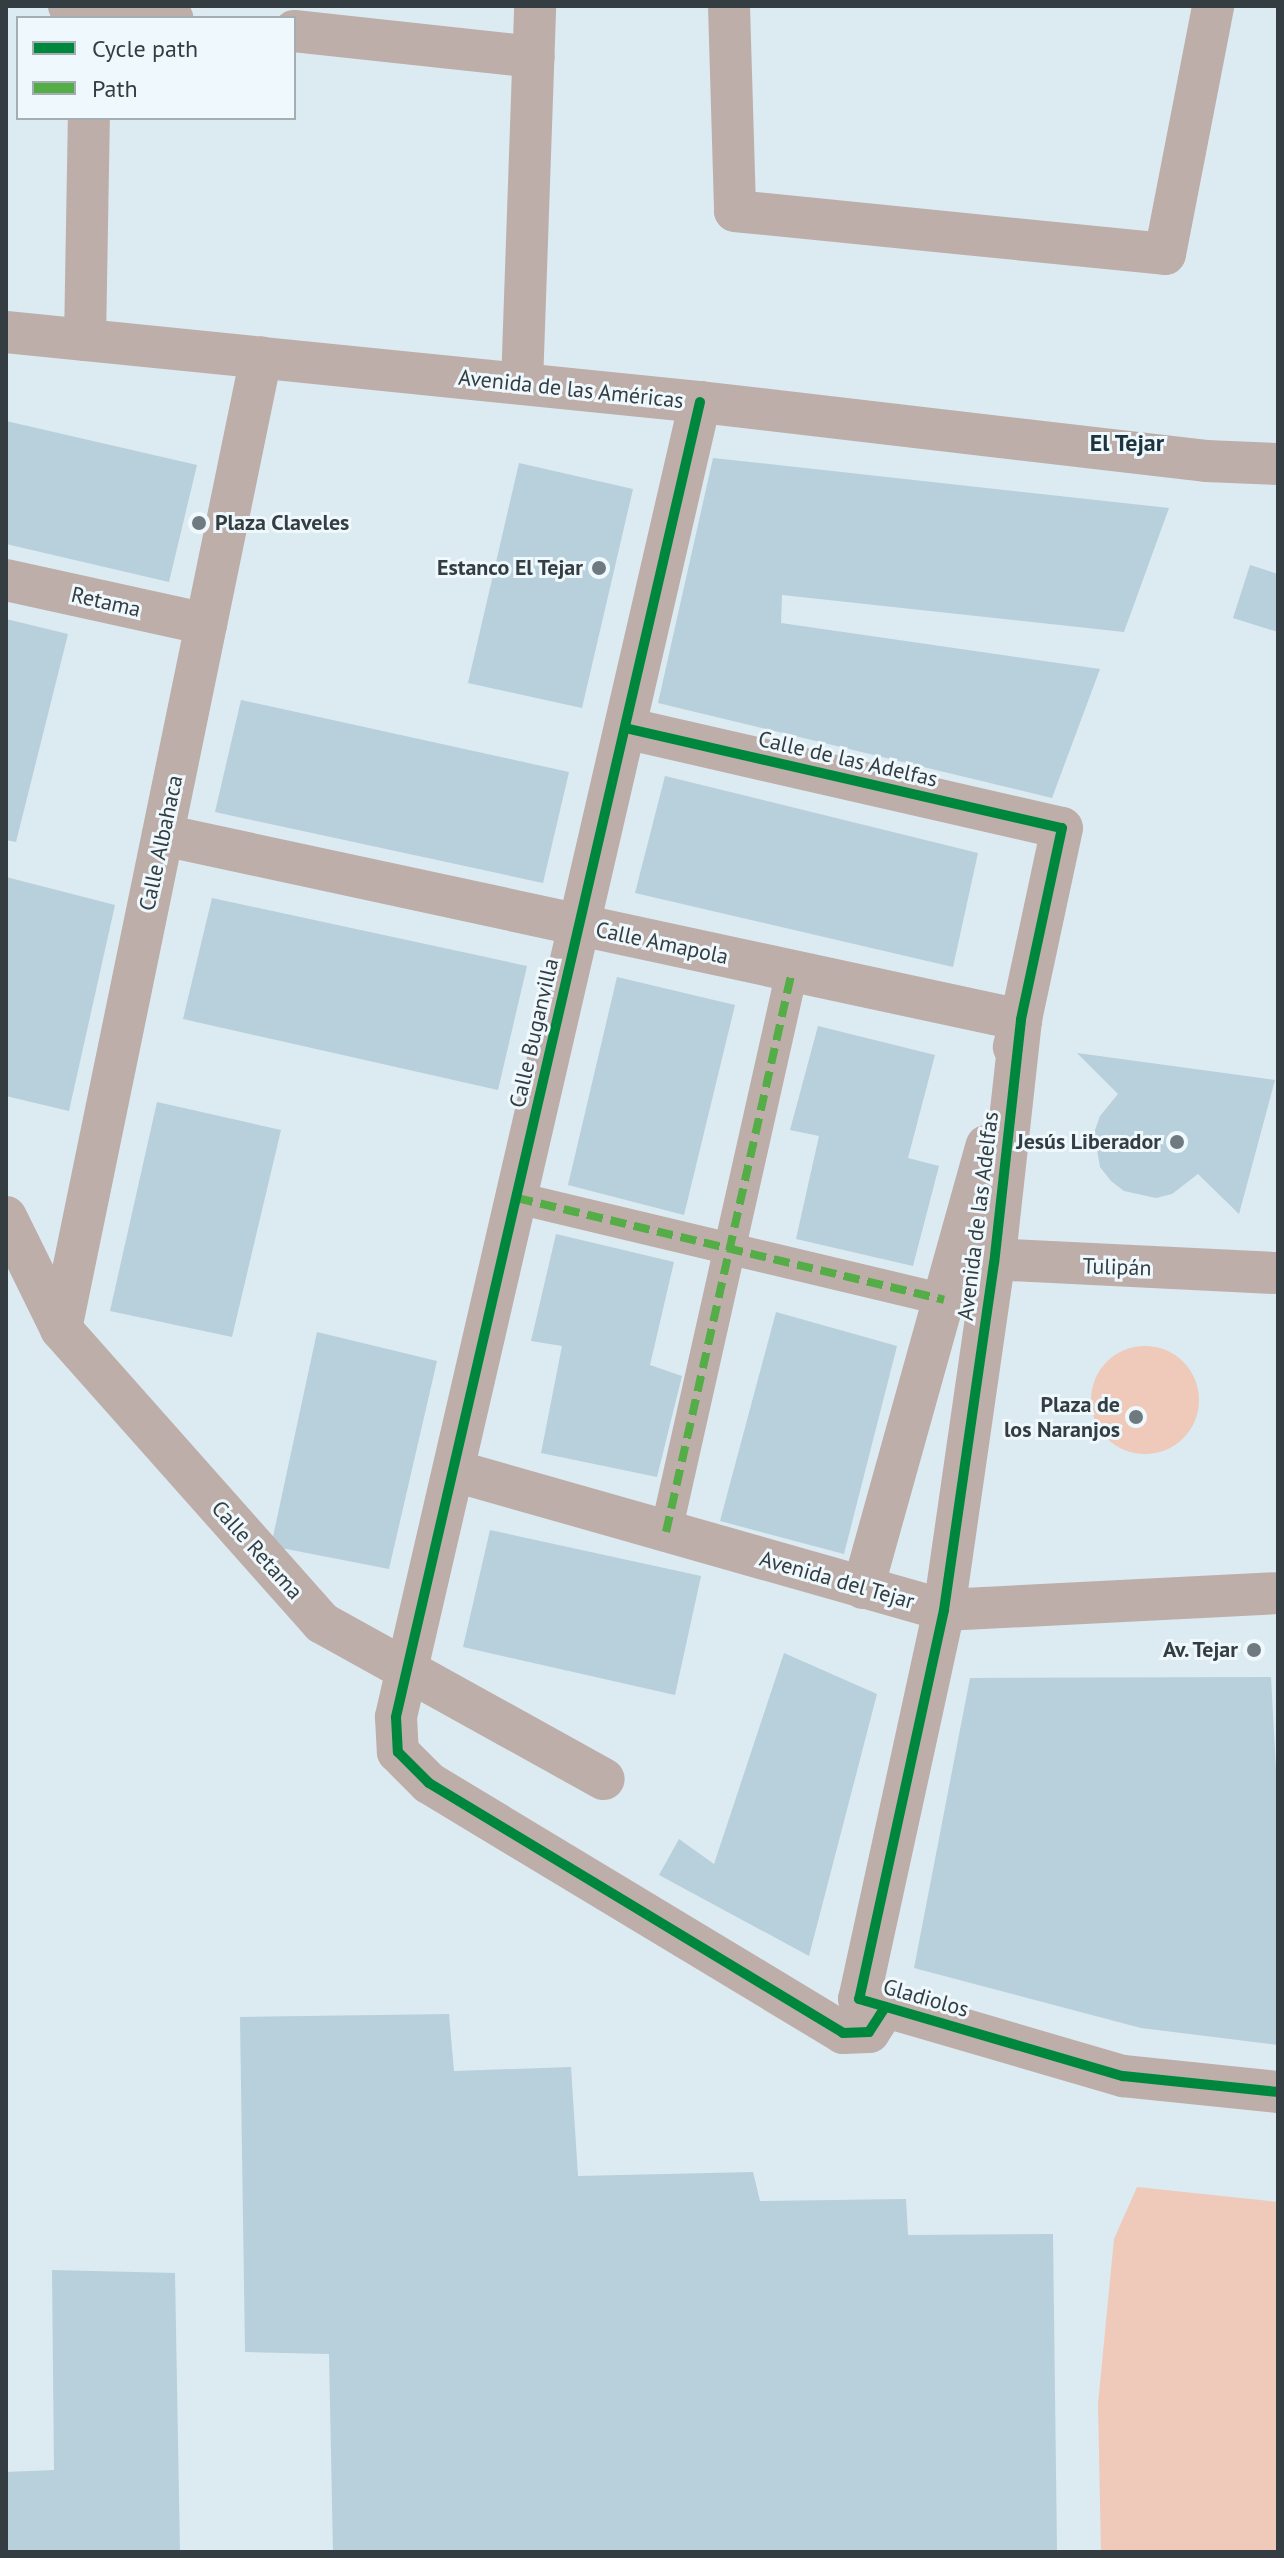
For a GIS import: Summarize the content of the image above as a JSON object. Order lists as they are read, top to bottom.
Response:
{
  "streets": {
    "street": [
      "Avenida de las Américas",
      "Retama",
      "Calle de las Adelfas",
      "Calle Albahaca",
      "Calle Amapola",
      "Calle Buganvilla",
      "Avenida de las Adelfas",
      "Tulipán",
      "Calle Retama",
      "Avenida del Tejar",
      "Gladiolos"
    ]
  },
  "crossings": [
    ["Avenida de las Américas", "Calle Albahaca"],
    ["Avenida de las Américas", "Calle Buganvilla"],
    ["Retama", "Calle Albahaca"],
    ["Calle de las Adelfas", "Calle Buganvilla"],
    ["Calle de las Adelfas", "Avenida de las Adelfas"],
    ["Calle Albahaca", "Calle Amapola"],
    ["Calle Albahaca", "Calle Retama"],
    ["Calle Amapola", "Calle Buganvilla"],
    ["Calle Amapola", "Avenida de las Adelfas"],
    ["Calle Buganvilla", "Calle Retama"],
    ["Calle Buganvilla", "Avenida del Tejar"],
    ["Calle Buganvilla", "Gladiolos"],
    ["Avenida de las Adelfas", "Tulipán"],
    ["Avenida de las Adelfas", "Avenida del Tejar"],
    ["Avenida de las Adelfas", "Gladiolos"],
    ["Avenida del Tejar", "Gladiolos"]
  ],
  "districts": ["El Tejar"],
  "places": [
    "Plaza Claveles",
    "Estanco El Tejar",
    "Jesús Liberador",
    "Plaza de los Naranjos",
    "Av. Tejar"
  ],
  "legend": ["Cycle path", "Path"]
}
